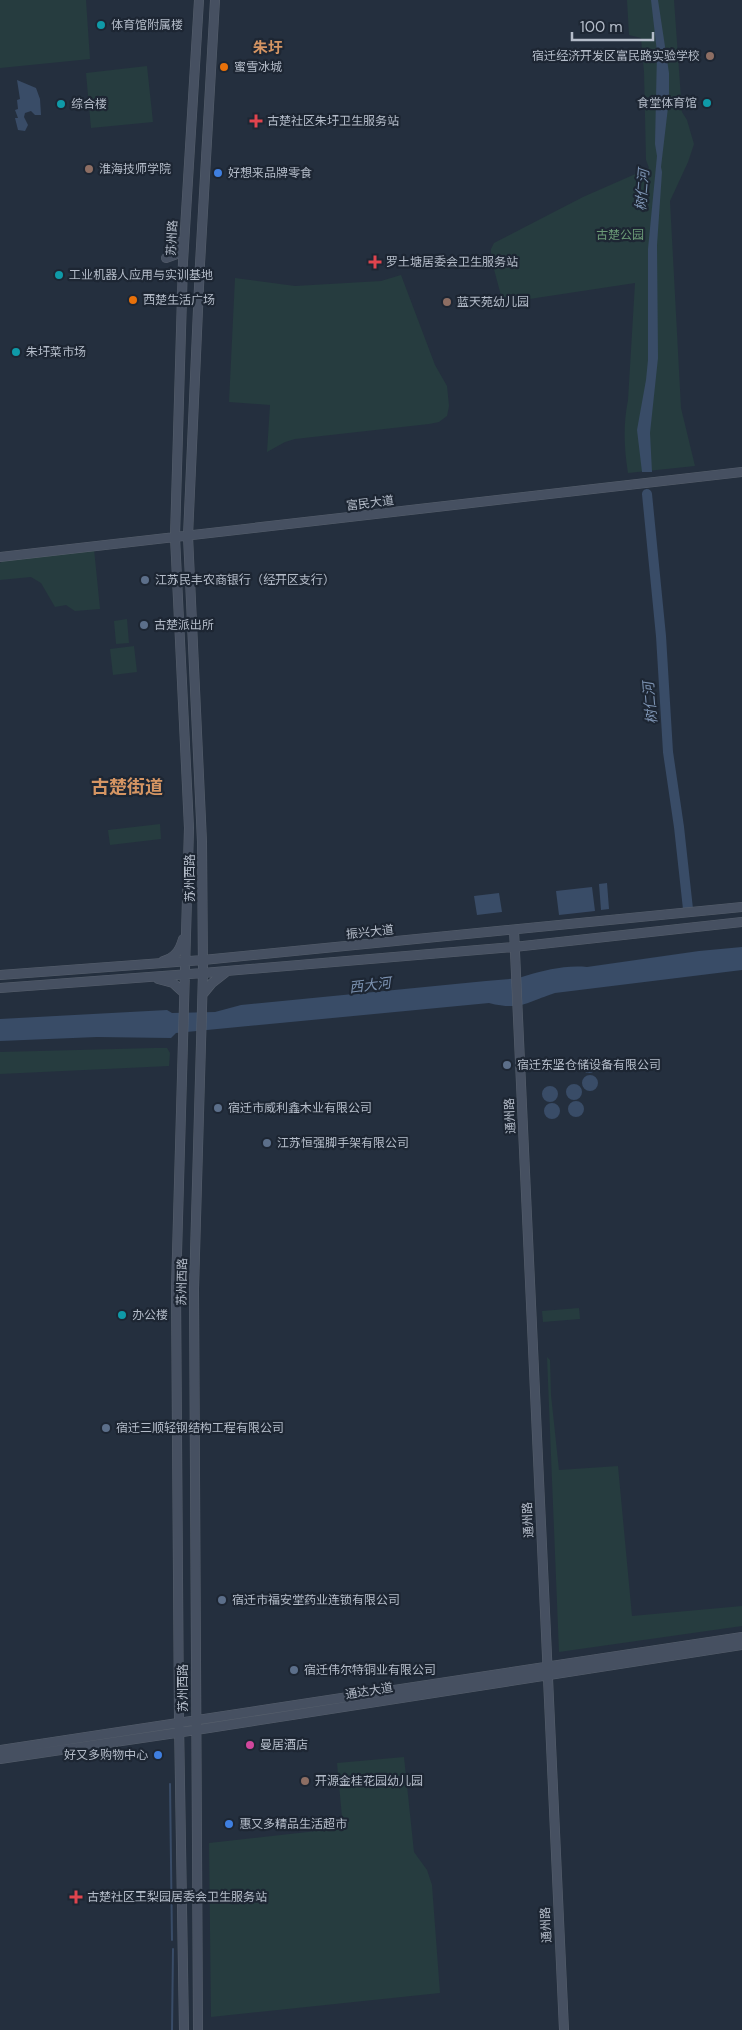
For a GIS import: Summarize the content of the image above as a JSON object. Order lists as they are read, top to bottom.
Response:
{
  "streets": {
    "main road": [
      "苏州路",
      "富民大道",
      "苏州西路",
      "振兴大道",
      "通州路",
      "通达大道"
    ]
  },
  "crossings": [
    ["苏州路", "富民大道"],
    ["苏州路", "苏州西路"],
    ["富民大道", "苏州西路"],
    ["苏州西路", "振兴大道"],
    ["苏州西路", "通达大道"],
    ["振兴大道", "通州路"],
    ["通州路", "通达大道"]
  ],
  "districts": ["朱圩", "古楚街道"],
  "water": ["树仁河", "西大河"],
  "parks": ["古楚公园"],
  "places": {
    "other": [
      "体育馆附属楼",
      "宿迁经济开发区富民路实验学校",
      "蜜雪冰城",
      "食堂体育馆",
      "综合楼",
      "淮海技师学院",
      "好想来品牌零食",
      "工业机器人应用与实训基地",
      "西楚生活广场",
      "蓝天苑幼儿园",
      "朱圩菜市场",
      "江苏民丰农商银行（经开区支行）",
      "古楚派出所",
      "宿迁东坚仓储设备有限公司",
      "宿迁市威利鑫木业有限公司",
      "江苏恒强脚手架有限公司",
      "办公楼",
      "宿迁三顺轻钢结构工程有限公司",
      "宿迁市福安堂药业连锁有限公司",
      "宿迁伟尔特铜业有限公司",
      "曼居酒店",
      "好又多购物中心",
      "开源金桂花园幼儿园",
      "惠又多精品生活超市"
    ],
    "health": ["古楚社区朱圩卫生服务站", "罗土塘居委会卫生服务站", "古楚社区王梨园居委会卫生服务站"]
  },
  "scale_bar": "100 m"
}
